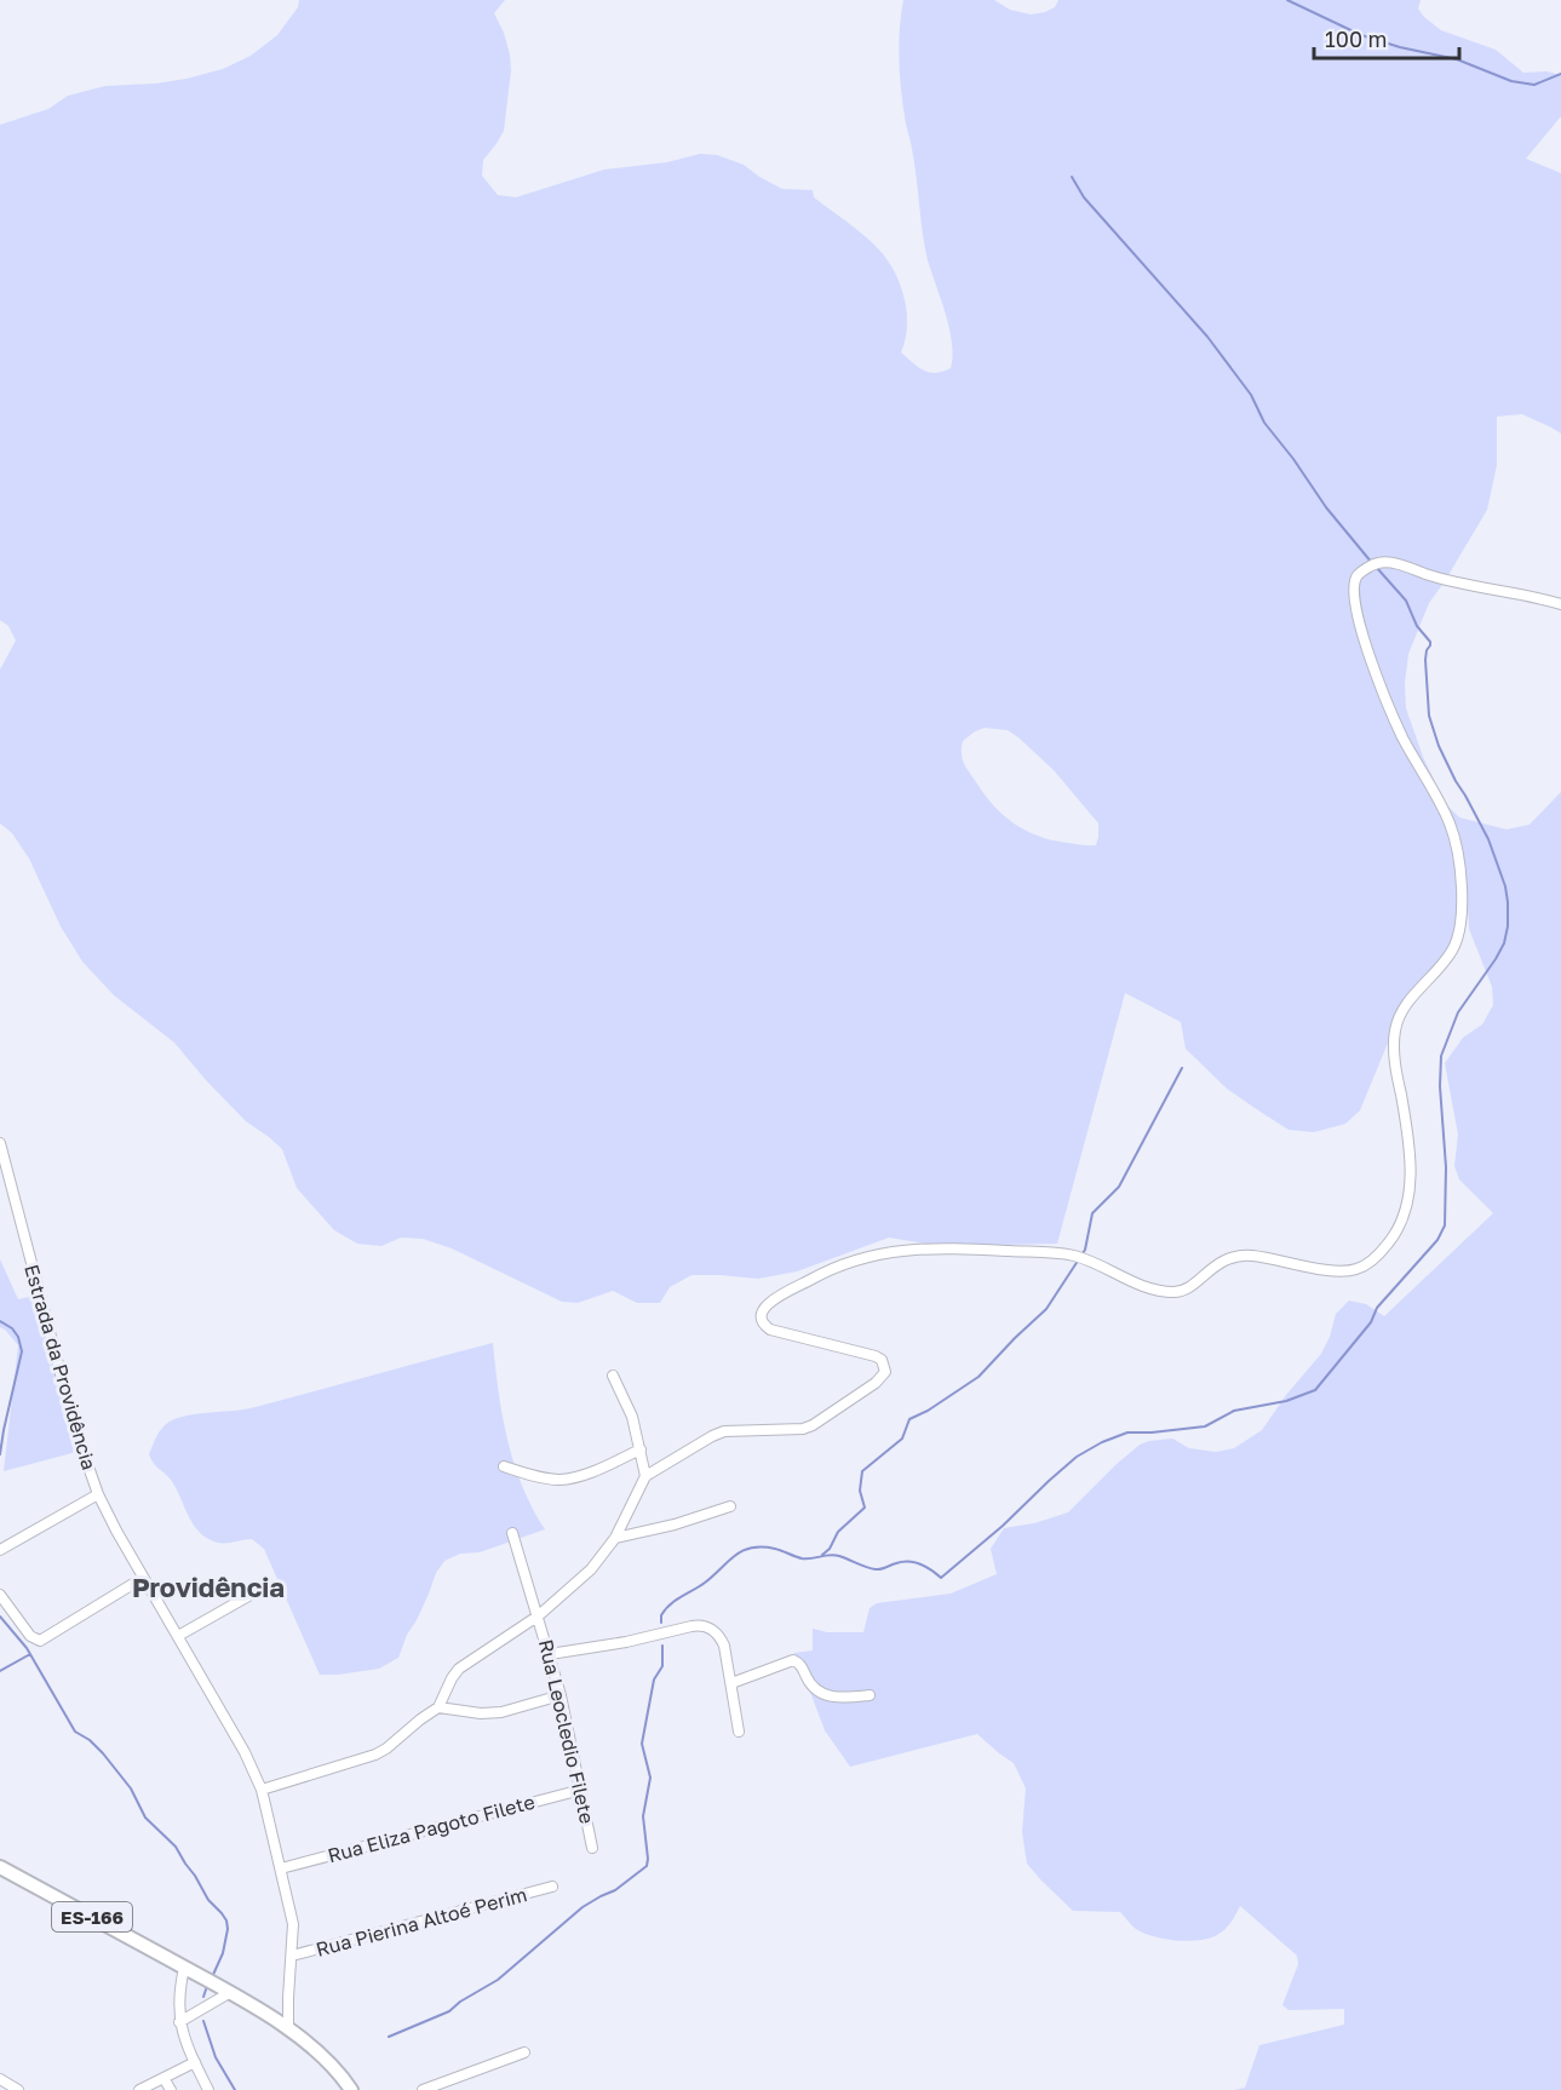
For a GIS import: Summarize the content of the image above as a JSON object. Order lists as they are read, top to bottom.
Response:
{
  "streets": {
    "main road": ["ES-166"],
    "street": [
      "Estrada da Providência",
      "Rua Leocledio Filete",
      "Rua Eliza Pagoto Filete",
      "Rua Pierina Altoé Perim"
    ]
  },
  "crossings": [
    ["Estrada da Providência", "Rua Eliza Pagoto Filete"],
    ["Estrada da Providência", "Rua Pierina Altoé Perim"],
    ["Rua Leocledio Filete", "Rua Eliza Pagoto Filete"]
  ],
  "districts": ["Providência"],
  "scale_bar": "100 m"
}
